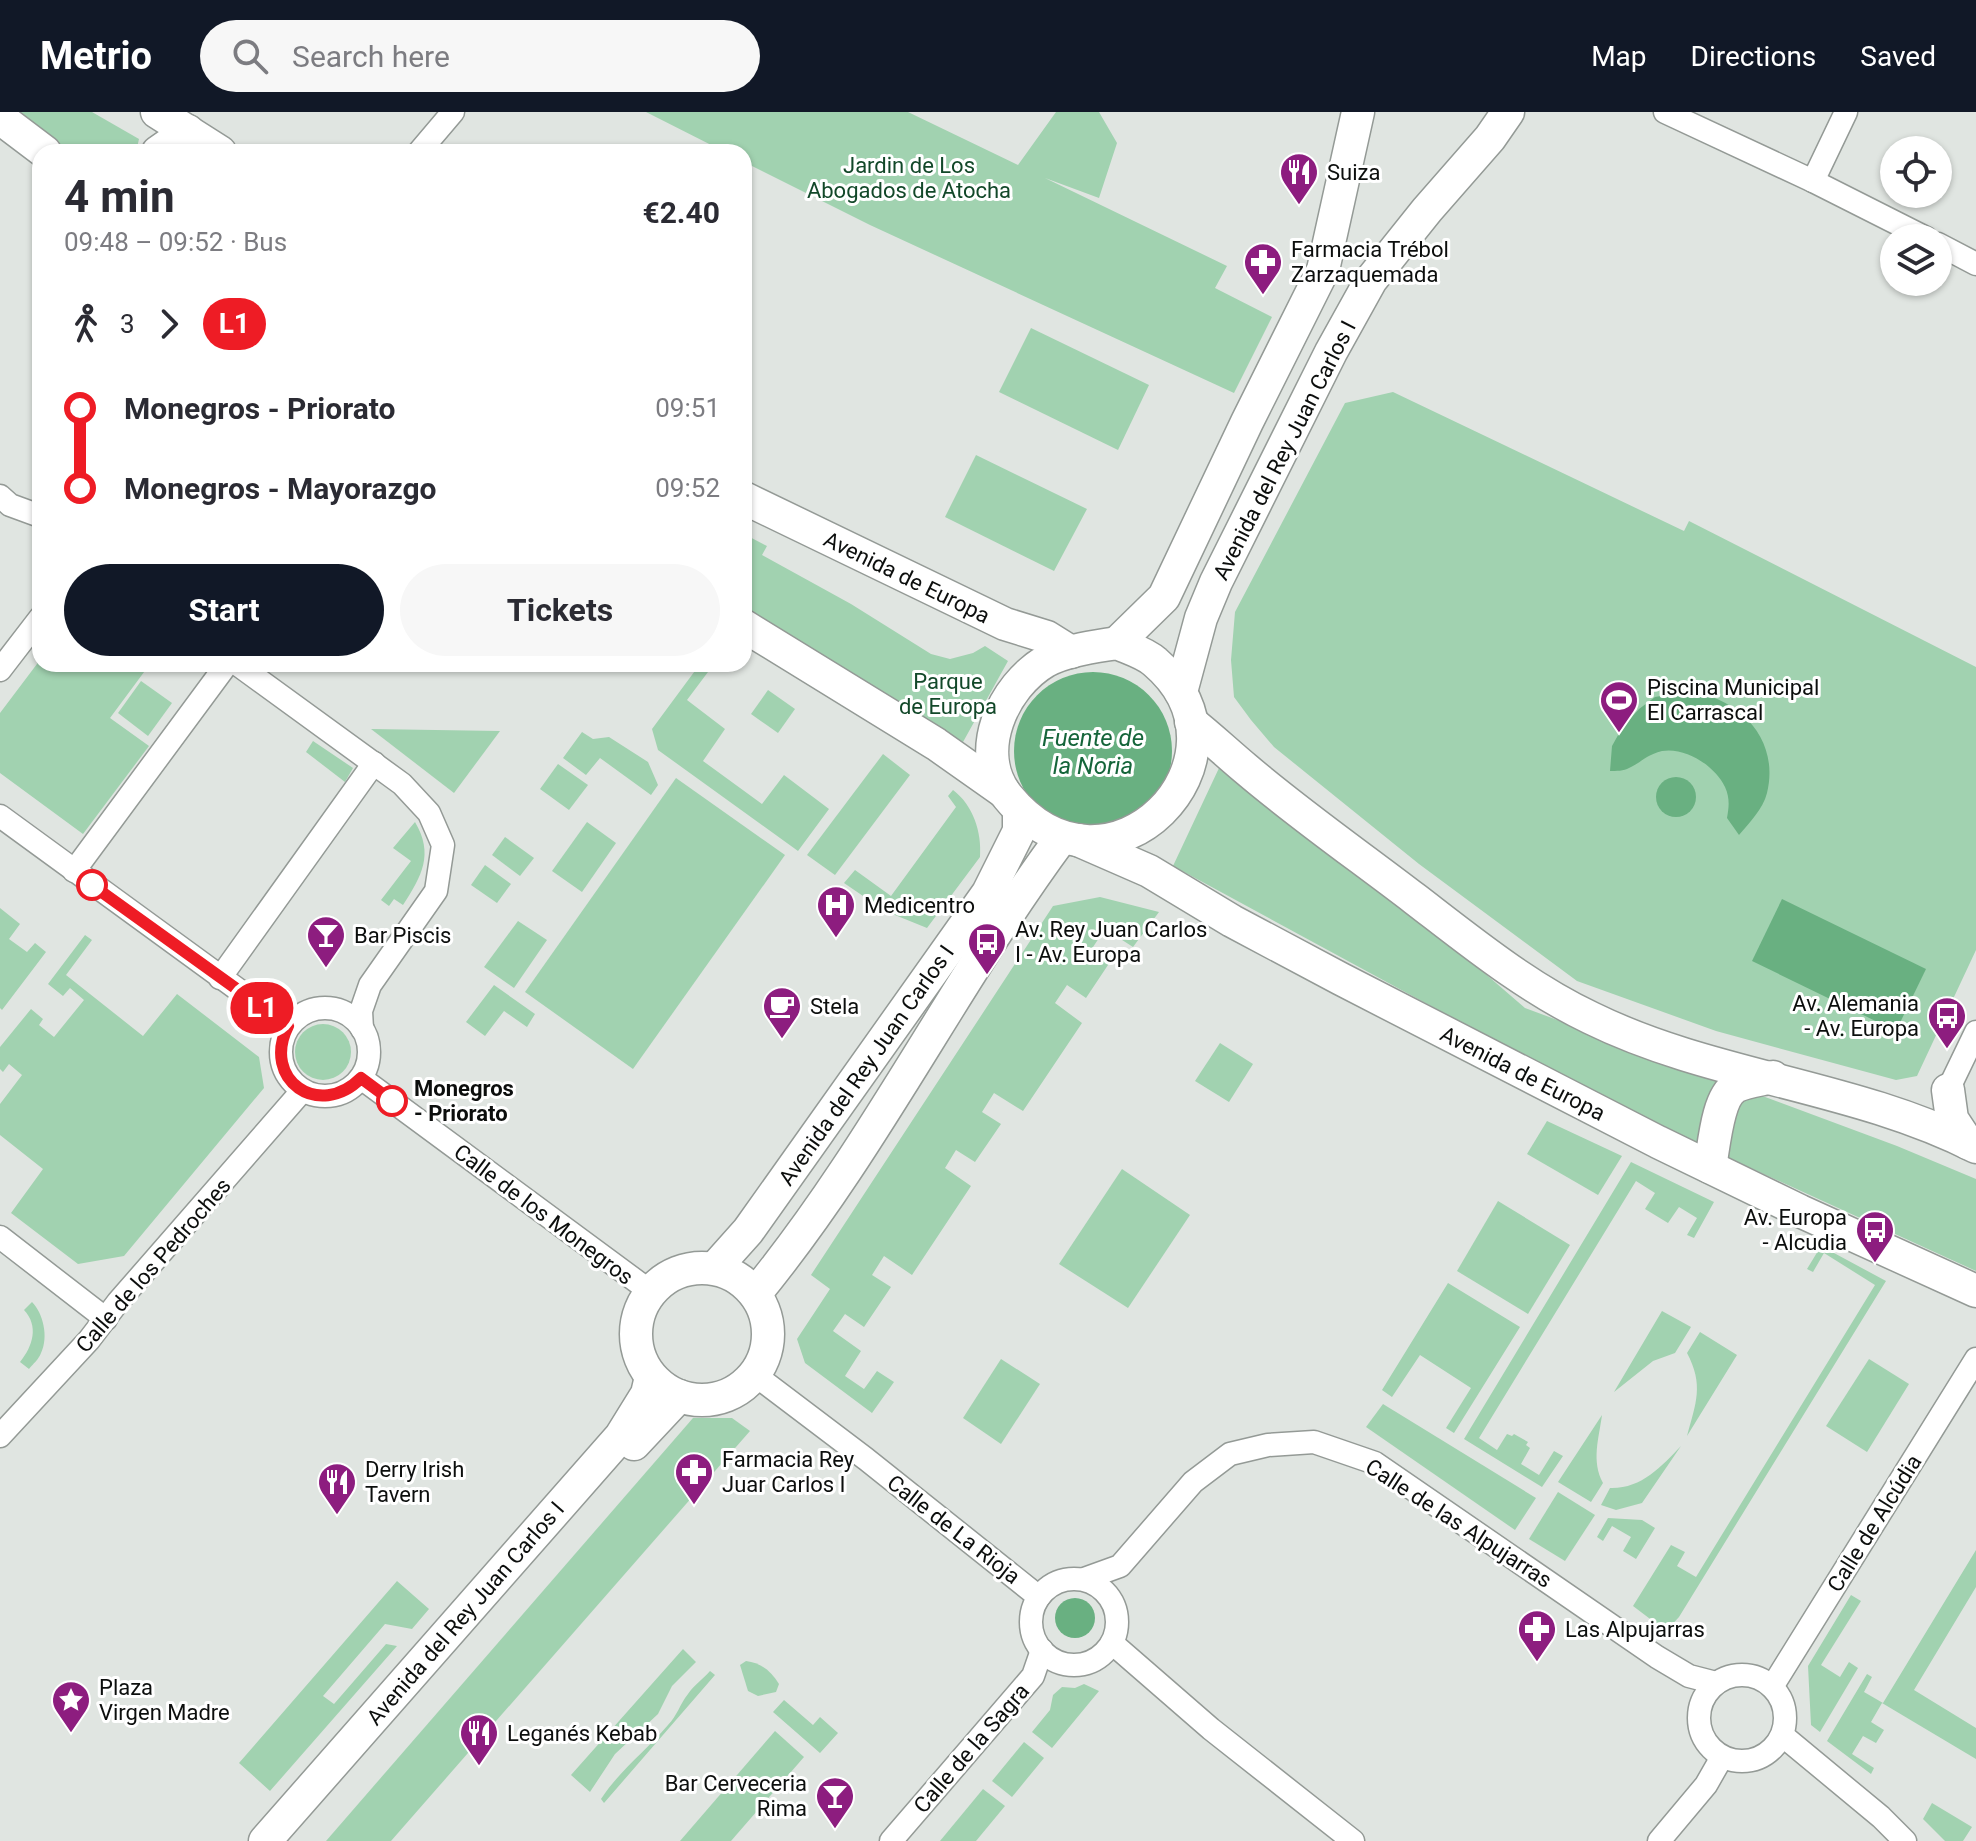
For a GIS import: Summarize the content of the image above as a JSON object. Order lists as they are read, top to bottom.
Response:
{
  "streets": {
    "main road": ["Avenida del Rey Juan Carlos I", "Avenida de Europa"],
    "street": [
      "Calle de los Monegros",
      "Calle de los Pedroches",
      "Calle de las Alpujarras",
      "Calle de Alcúdia",
      "Calle de La Rioja",
      "Calle de la Sagra"
    ]
  },
  "crossings": [
    ["Avenida del Rey Juan Carlos I", "Avenida de Europa"],
    ["Avenida del Rey Juan Carlos I", "Calle de los Monegros"],
    ["Avenida del Rey Juan Carlos I", "Calle de La Rioja"],
    ["Calle de los Monegros", "Calle de los Pedroches"],
    ["Calle de los Monegros", "Calle de La Rioja"],
    ["Calle de las Alpujarras", "Calle de Alcúdia"],
    ["Calle de las Alpujarras", "Calle de La Rioja"],
    ["Calle de las Alpujarras", "Calle de la Sagra"],
    ["Calle de La Rioja", "Calle de la Sagra"]
  ],
  "water": ["Fuente de la Noria"],
  "parks": ["Jardin de Los Abogados de Atocha", "Parque de Europa"],
  "places": {
    "restaurant": ["Suiza", "Derry Irish Tavern", "Leganés Kebab"],
    "pharmacy": ["Farmacia Trébol Zarzaquemada", "Farmacia Rey Juar Carlos I", "Las Alpujarras"],
    "sports": ["Piscina Municipal El Carrascal"],
    "hospital": ["Medicentro"],
    "bar": ["Bar Piscis", "Bar Cerveceria Rima"],
    "bus stop": ["Av. Rey Juan Carlos I - Av. Europa", "Av. Alemania - Av. Europa", "Av. Europa - Alcudia"],
    "cafe": ["Stela"],
    "other": ["Monegros - Priorato"],
    "place": ["Plaza Virgen Madre"]
  },
  "lines": ["bus line L1"],
  "page": {
    "header": "Metrio",
    "search": "Search here",
    "nav": ["Map", "Directions", "Saved"],
    "on_map": "L1",
    "heading": ["4 min", "09:48 – 09:52 · Bus", "€2.40"],
    "legs": ["3", "L1"],
    "list": [
      {
        "name": "Monegros - Priorato",
        "value": "09:51"
      },
      {
        "name": "Monegros - Mayorazgo",
        "value": "09:52"
      }
    ],
    "buttons": ["Start", "Tickets"]
  }
}
